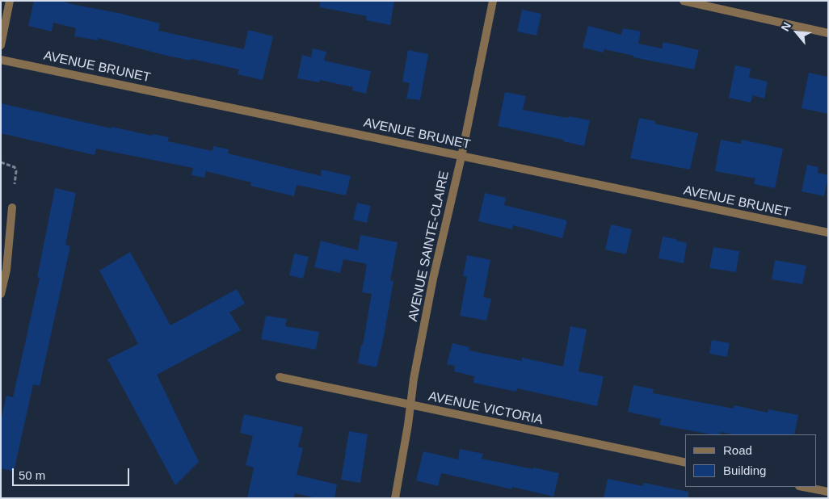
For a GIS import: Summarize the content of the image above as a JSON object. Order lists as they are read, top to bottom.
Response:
{
  "streets": {
    "street": ["AVENUE BRUNET", "AVENUE SAINTE-CLAIRE", "AVENUE VICTORIA"]
  },
  "crossings": [
    ["AVENUE BRUNET", "AVENUE SAINTE-CLAIRE"],
    ["AVENUE SAINTE-CLAIRE", "AVENUE VICTORIA"]
  ],
  "legend": ["Road", "Building"],
  "scale_bar": "50 m",
  "north": "top left"
}
